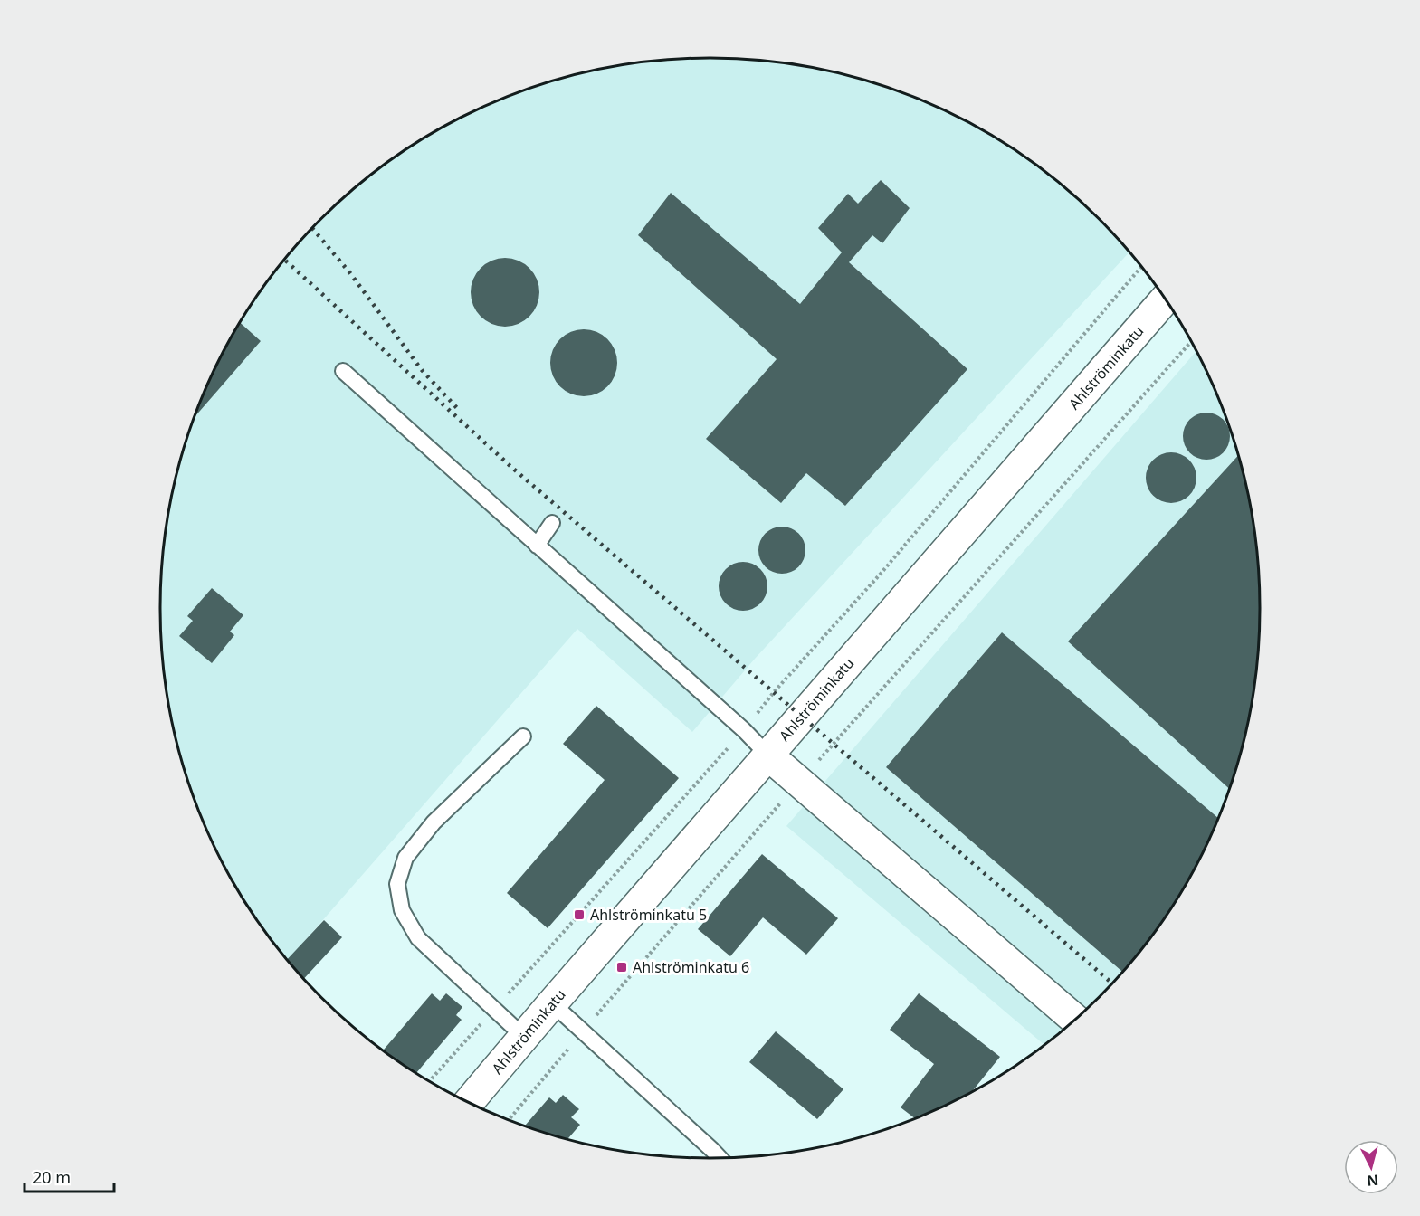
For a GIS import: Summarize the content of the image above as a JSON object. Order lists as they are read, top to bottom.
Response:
{
  "streets": {
    "street": ["Ahlströminkatu"]
  },
  "places": {
    "transit": ["Ahlströminkatu 5", "Ahlströminkatu 6"]
  },
  "scale_bar": "20 m",
  "north": "bottom"
}
